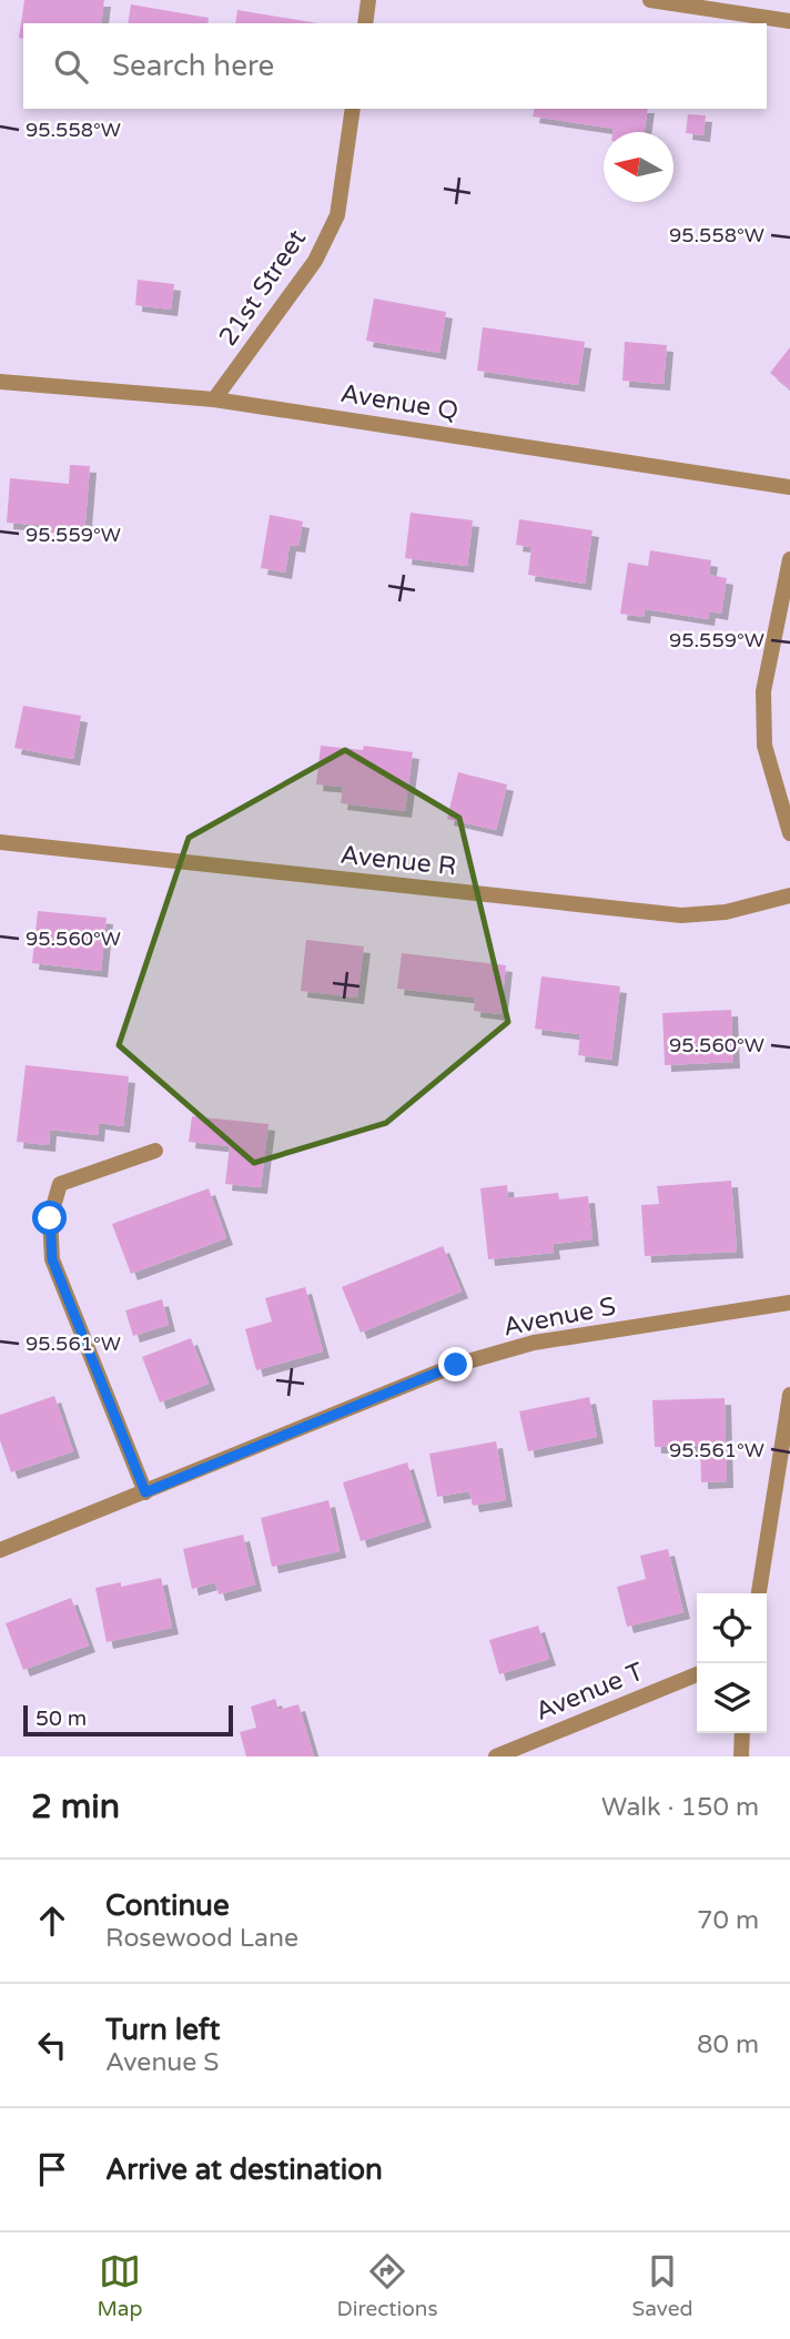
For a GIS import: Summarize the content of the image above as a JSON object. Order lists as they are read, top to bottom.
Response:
{
  "streets": {
    "street": [
      "21st Street",
      "Avenue Q",
      "Avenue R",
      "Avenue S",
      "Avenue T"
    ]
  },
  "crossings": [
    ["21st Street", "Avenue Q"]
  ],
  "scale_bar": "50 m",
  "north": "left",
  "page": {
    "search": "Search here",
    "scale": "50 m",
    "heading": ["2 min", "Walk · 150 m"],
    "list": [
      ["Continue", "Rosewood Lane", "70 m"],
      ["Turn left", "Avenue S", "80 m"],
      "Arrive at destination"
    ],
    "nav": ["Map", "Directions", "Saved"]
  },
  "coordinates": [
    "95.558°W",
    "95.559°W",
    "95.560°W",
    "95.561°W"
  ]
}
